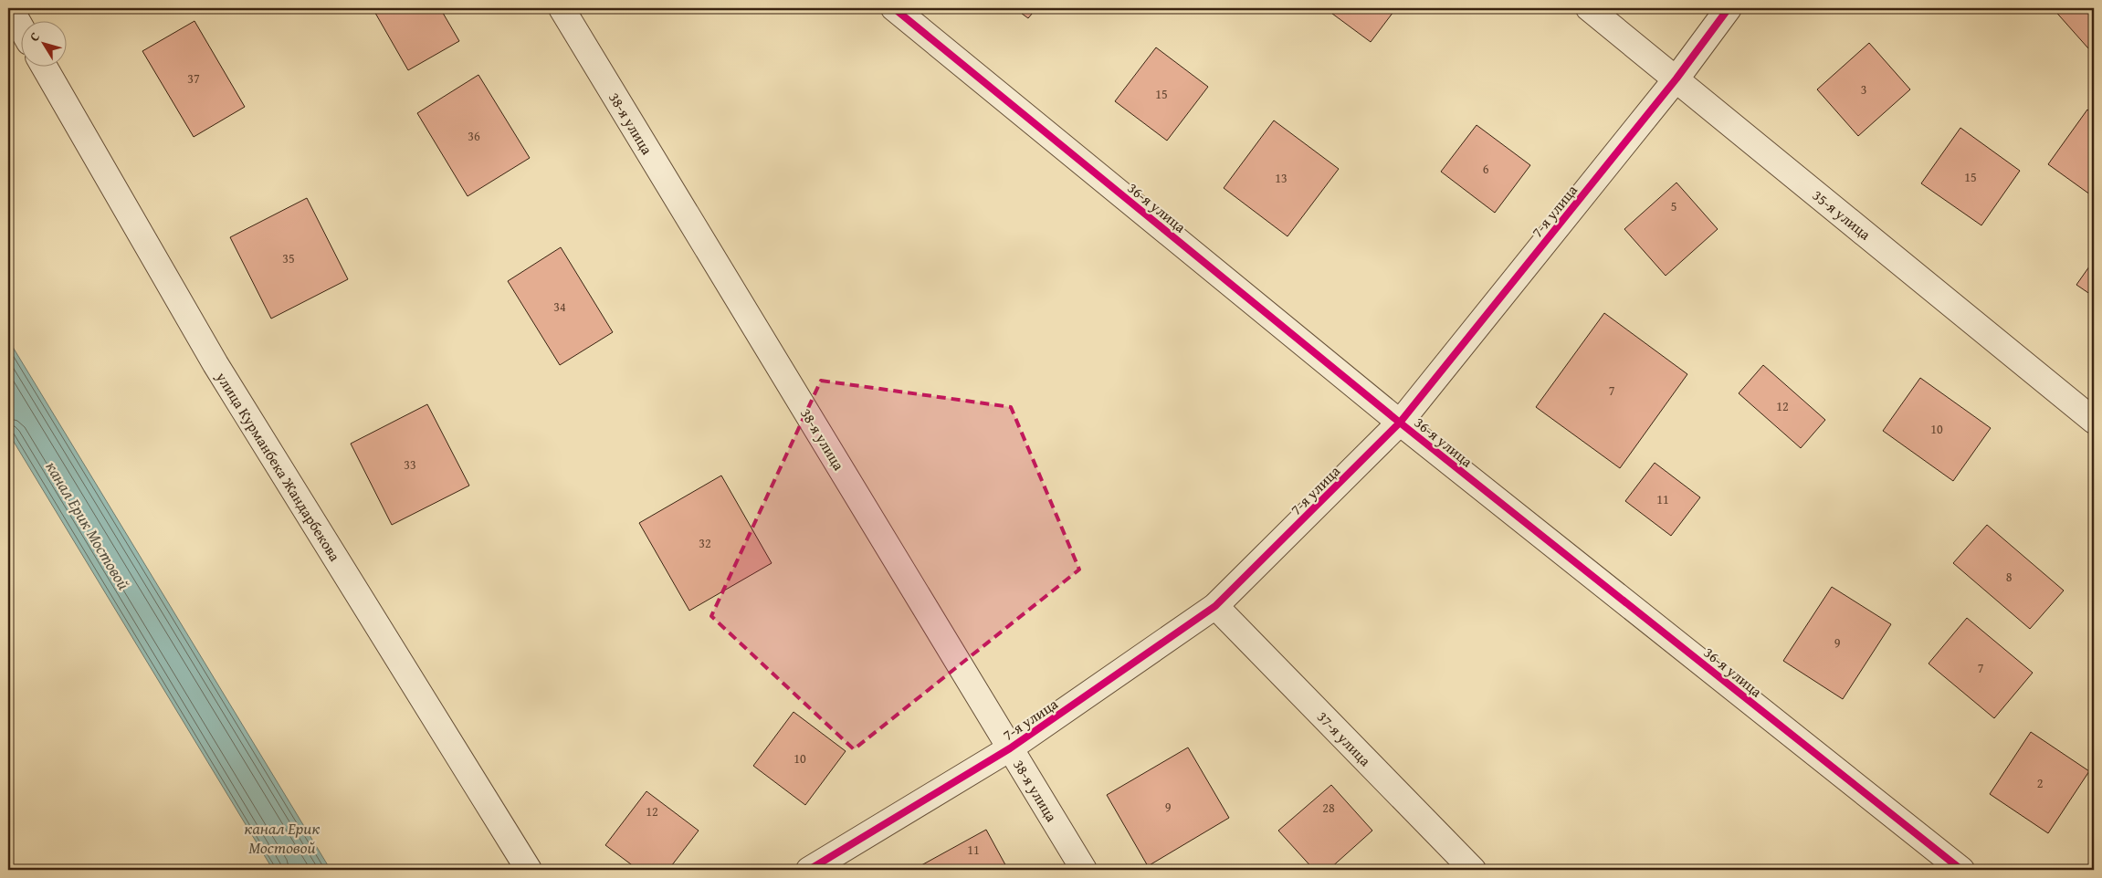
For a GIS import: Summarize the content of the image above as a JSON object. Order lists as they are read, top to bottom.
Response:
{
  "streets": {
    "street": [
      "38-я улица",
      "36-я улица",
      "7-я улица",
      "35-я улица",
      "улица Курманбека Жандарбекова",
      "37-я улица"
    ]
  },
  "crossings": [
    ["38-я улица", "7-я улица"],
    ["36-я улица", "7-я улица"],
    ["7-я улица", "35-я улица"],
    ["7-я улица", "37-я улица"]
  ],
  "water": ["канал Ерик Мостовой"],
  "house_numbers": [
    "37",
    "3",
    "15",
    "36",
    "6",
    "15",
    "13",
    "5",
    "35",
    "34",
    "7",
    "12",
    "10",
    "33",
    "11",
    "32",
    "8",
    "9",
    "7",
    "10",
    "2",
    "9",
    "28",
    "12",
    "11"
  ],
  "north": "top left"
}
